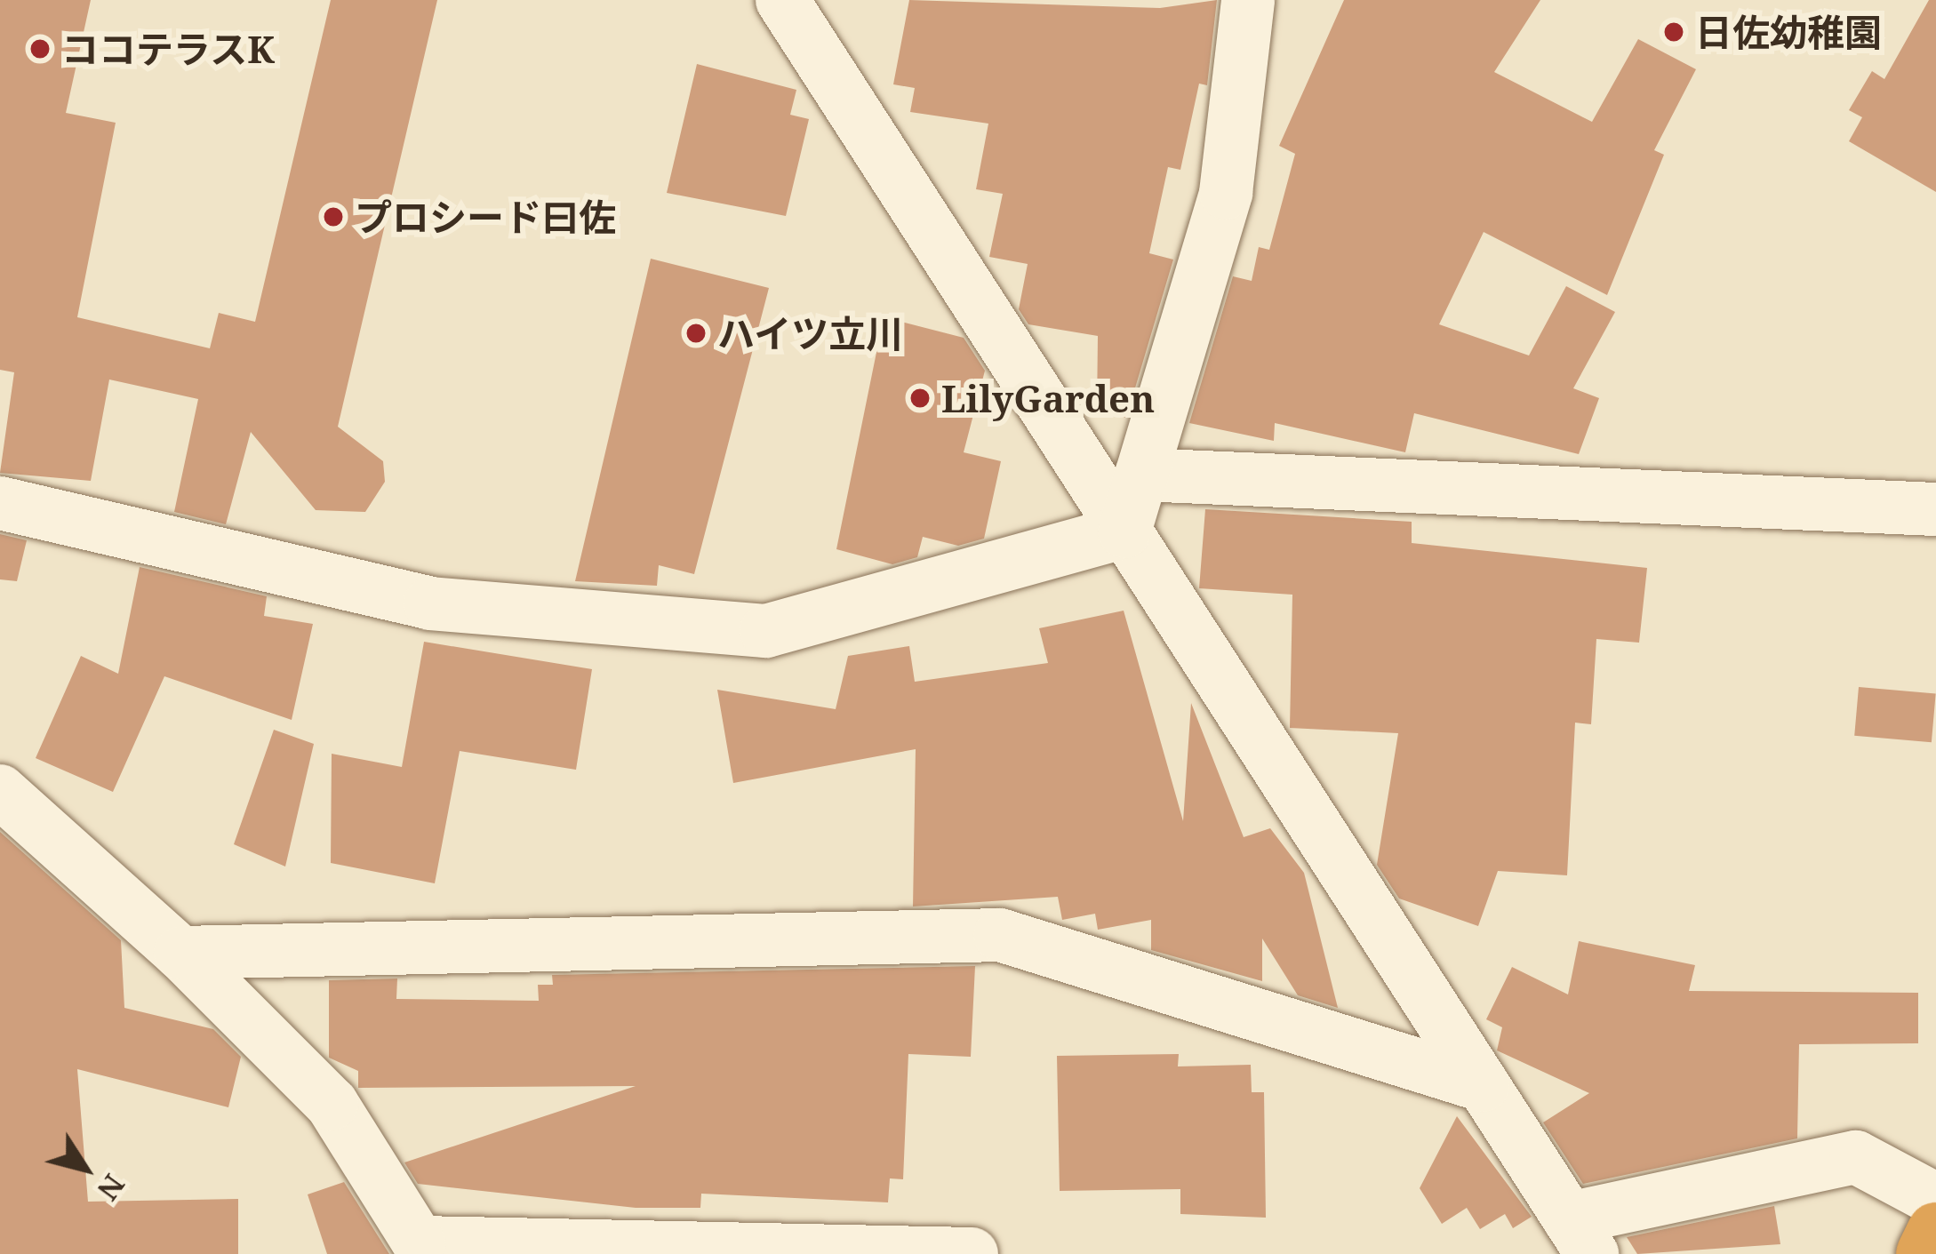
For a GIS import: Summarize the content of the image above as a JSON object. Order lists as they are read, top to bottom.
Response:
{
  "places": [
    "日佐幼稚園",
    "ココテラスK",
    "プロシード曰佐",
    "ハイツ立川",
    "LilyGarden"
  ],
  "north": "bottom right"
}
